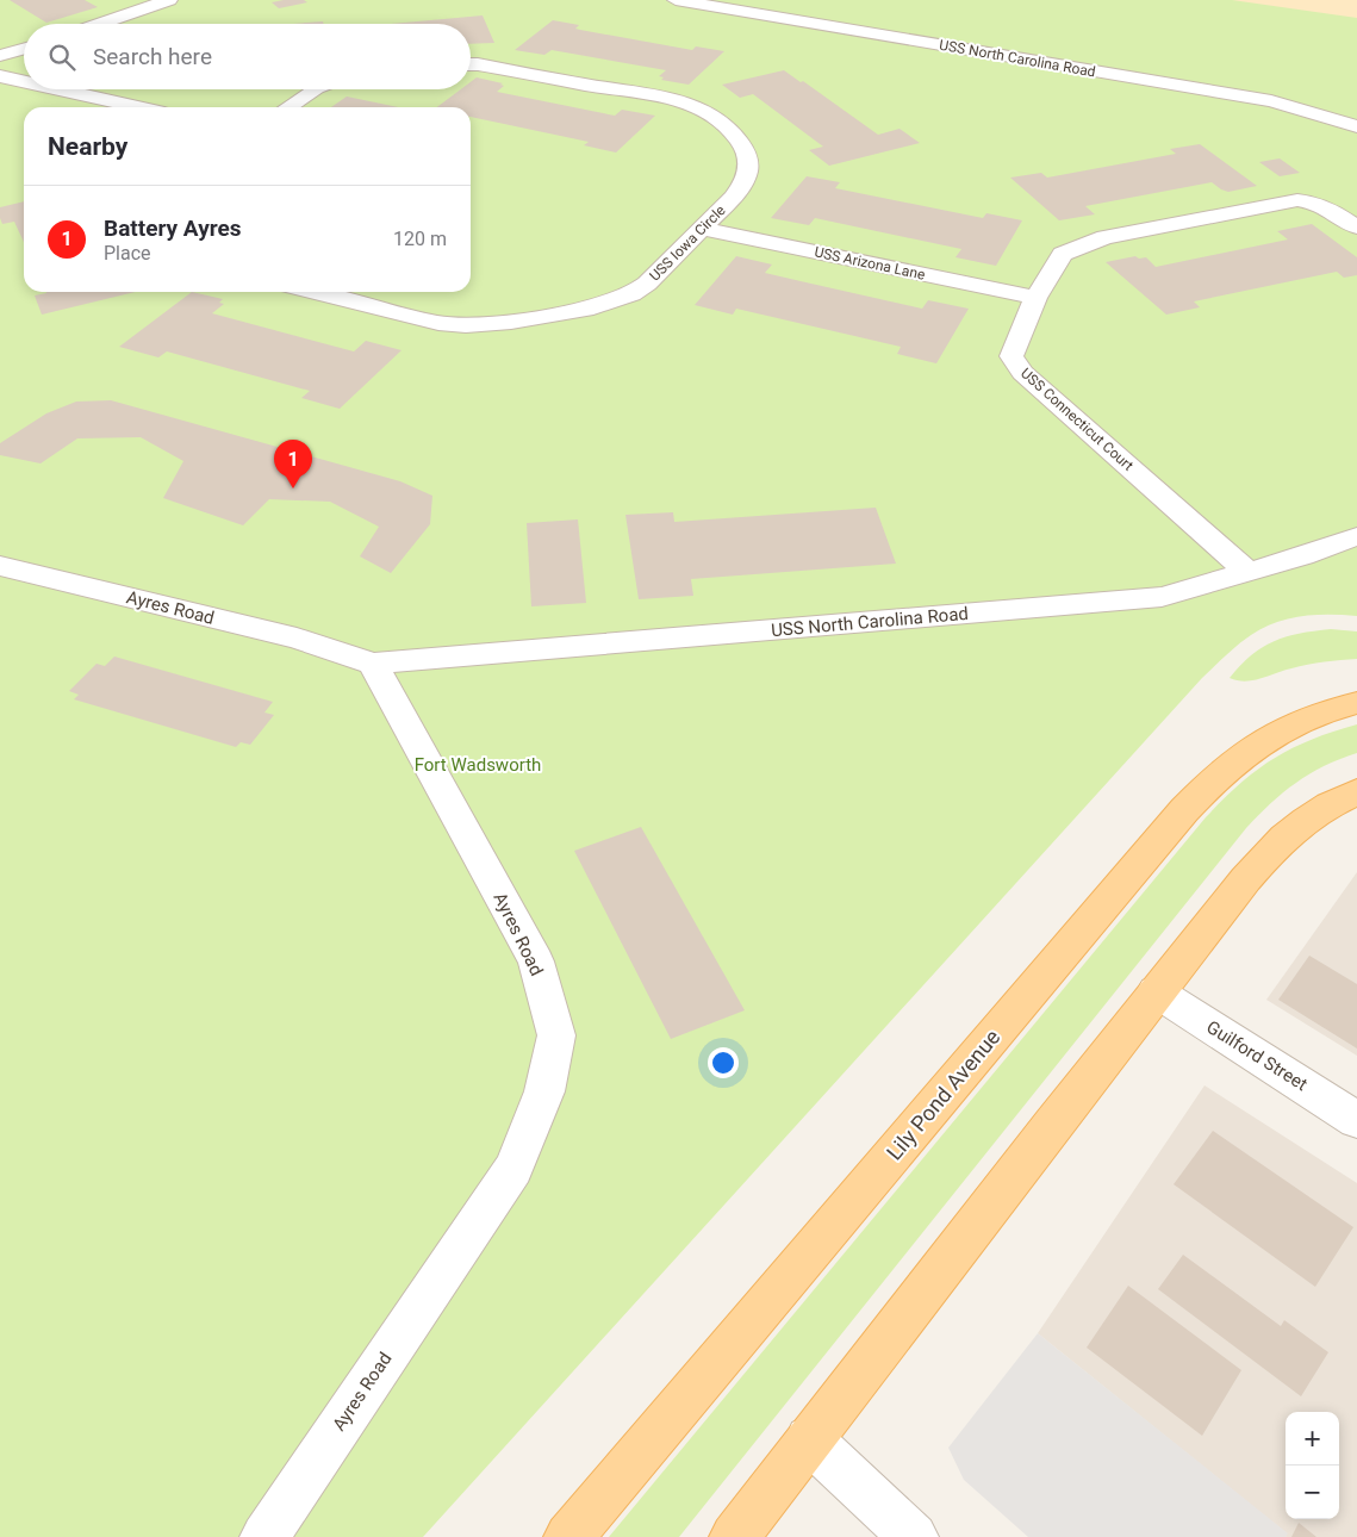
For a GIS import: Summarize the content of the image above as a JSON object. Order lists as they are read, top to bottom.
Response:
{
  "streets": {
    "main road": ["Lily Pond Avenue"],
    "street": [
      "USS North Carolina Road",
      "USS Iowa Circle",
      "USS Arizona Lane",
      "USS Connecticut Court",
      "Ayres Road",
      "Guilford Street"
    ]
  },
  "crossings": [
    ["USS North Carolina Road", "USS Connecticut Court"],
    ["USS North Carolina Road", "Ayres Road"],
    ["USS Iowa Circle", "USS Arizona Lane"],
    ["USS Arizona Lane", "USS Connecticut Court"]
  ],
  "parks": ["Fort Wadsworth"],
  "page": {
    "search": "Search here",
    "heading": "Nearby",
    "list": [
      {
        "mark": "1",
        "name": "Battery Ayres",
        "note": "Place",
        "value": "120 m"
      }
    ],
    "pins": "1",
    "map_buttons": ["+", "−"]
  }
}
